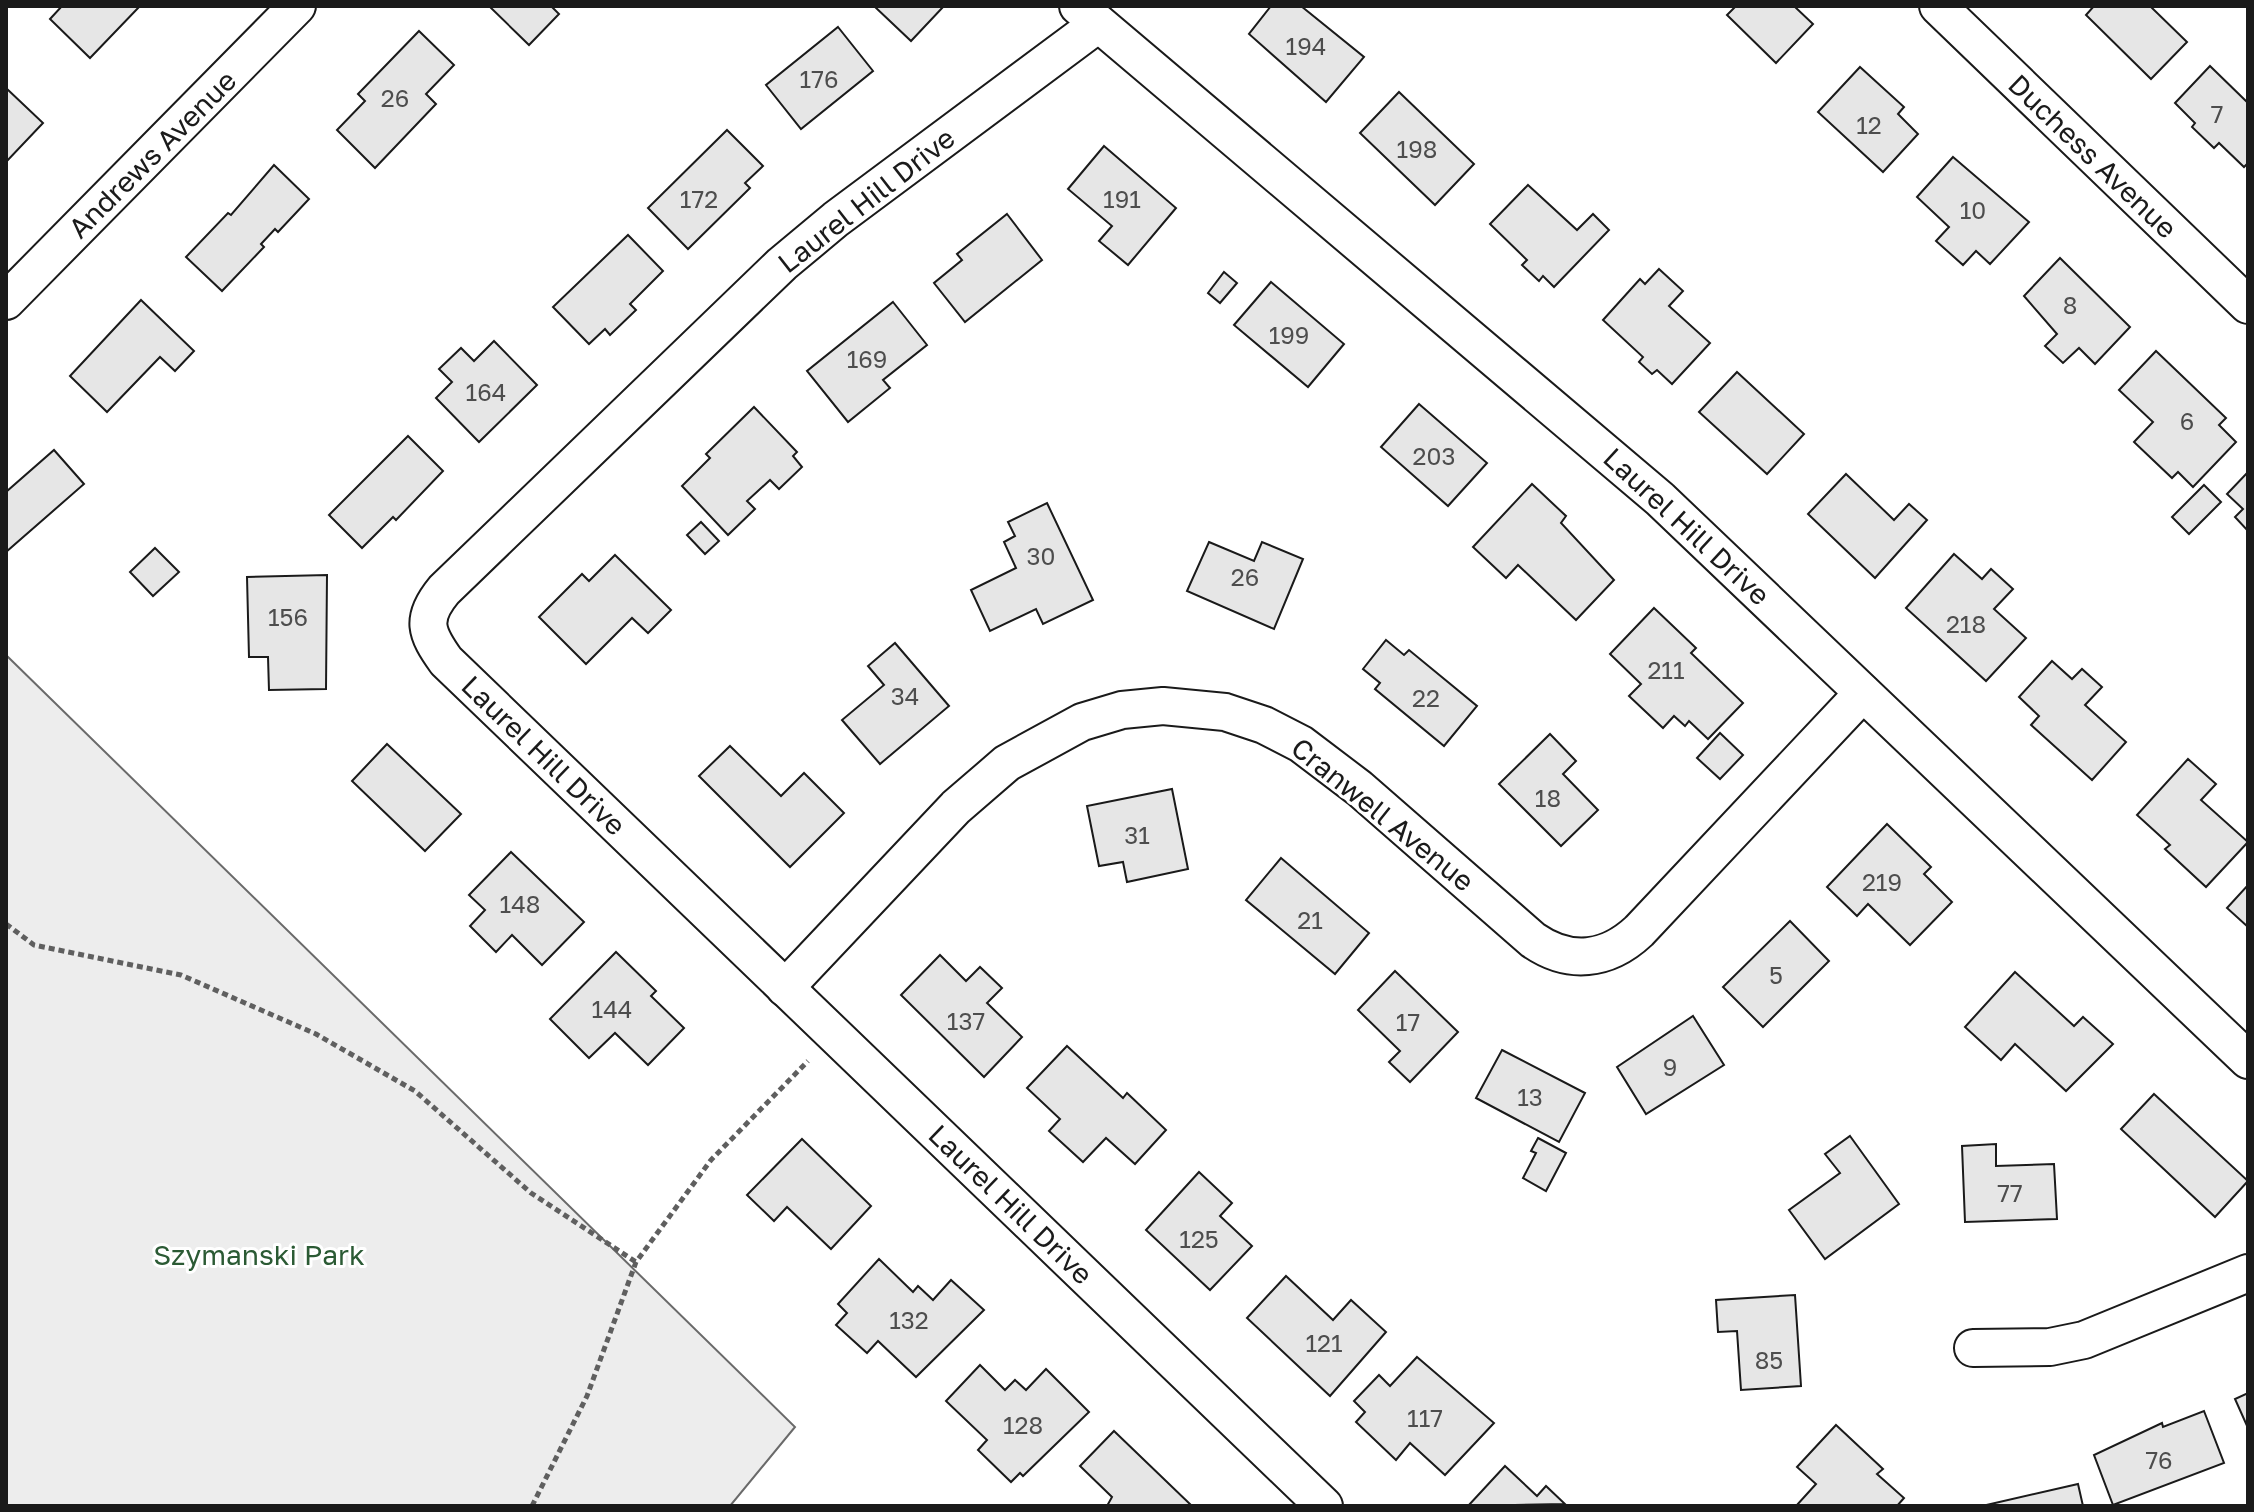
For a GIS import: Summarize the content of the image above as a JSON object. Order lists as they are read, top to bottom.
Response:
{
  "streets": {
    "street": [
      "Andrews Avenue",
      "Duchess Avenue",
      "Laurel Hill Drive",
      "Cranwell Avenue"
    ]
  },
  "crossings": [
    ["Laurel Hill Drive", "Cranwell Avenue"]
  ],
  "parks": ["Szymanski Park"],
  "house_numbers": [
    "194",
    "176",
    "26",
    "7",
    "12",
    "198",
    "172",
    "191",
    "10",
    "8",
    "199",
    "169",
    "164",
    "6",
    "203",
    "30",
    "26",
    "156",
    "218",
    "211",
    "34",
    "22",
    "18",
    "31",
    "219",
    "148",
    "21",
    "5",
    "144",
    "137",
    "17",
    "9",
    "13",
    "77",
    "125",
    "132",
    "121",
    "85",
    "117",
    "128",
    "76"
  ]
}
